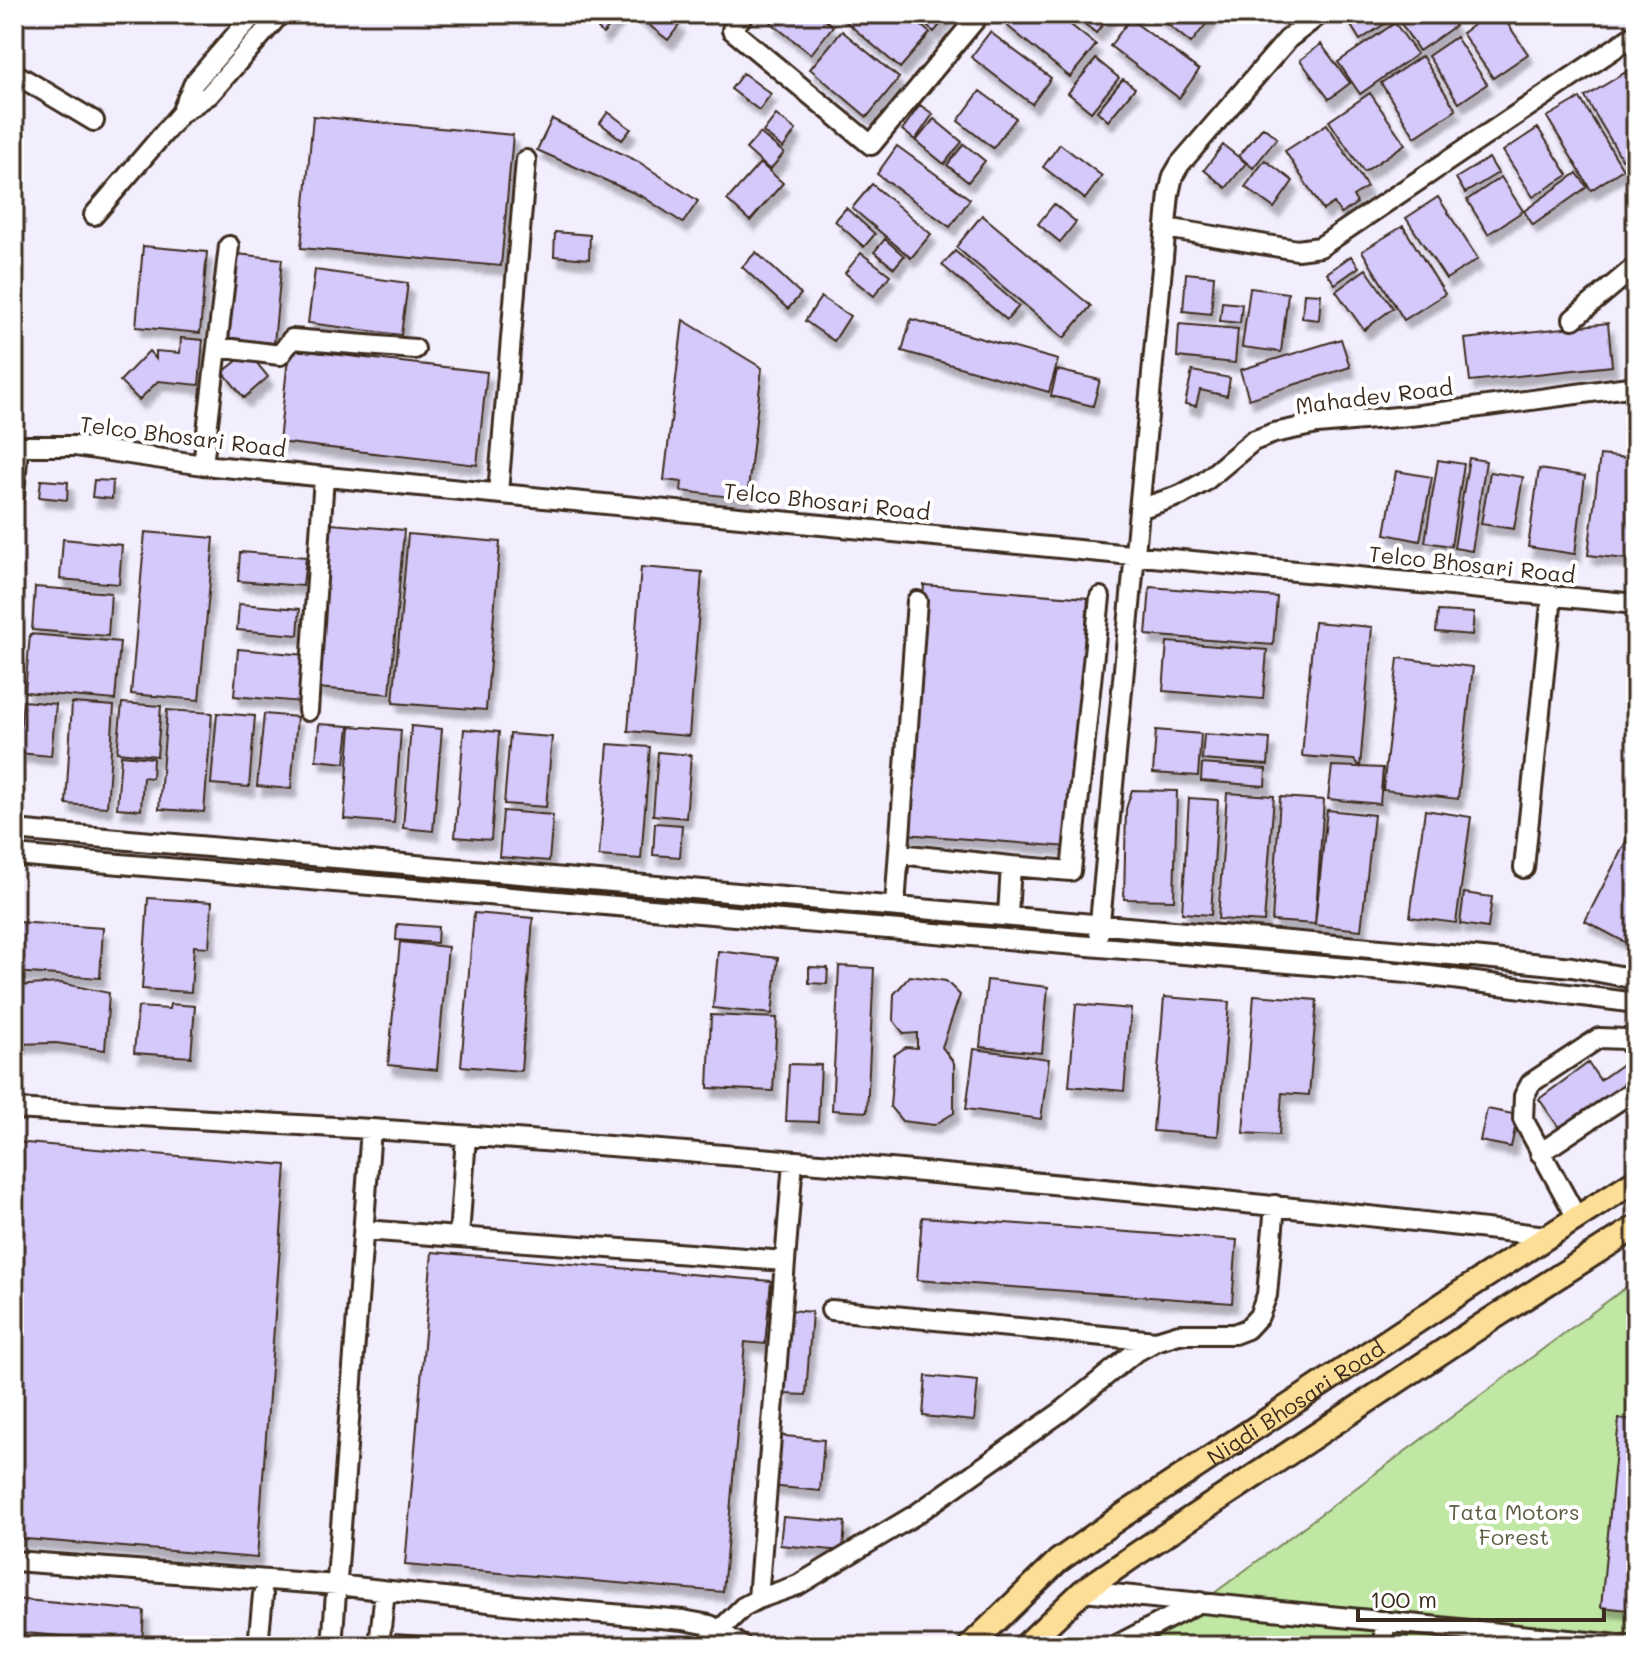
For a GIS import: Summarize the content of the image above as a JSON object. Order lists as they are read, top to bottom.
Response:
{
  "streets": {
    "main road": ["Nigdi Bhosari Road"],
    "street": ["Mahadev Road", "Telco Bhosari Road"]
  },
  "parks": ["Tata Motors Forest"],
  "scale_bar": "100 m"
}
